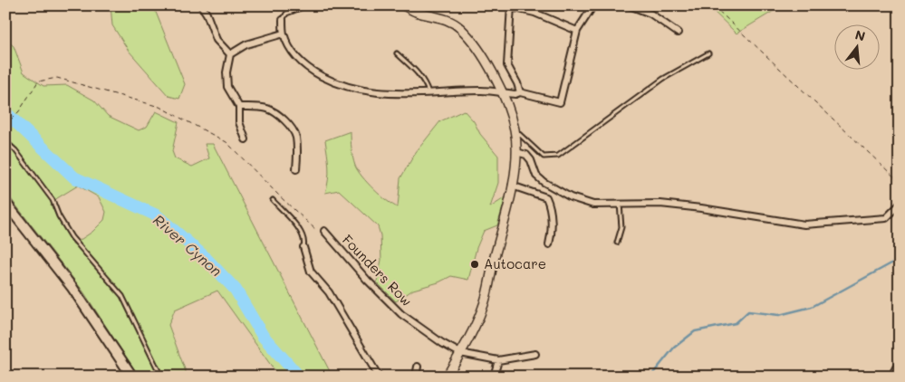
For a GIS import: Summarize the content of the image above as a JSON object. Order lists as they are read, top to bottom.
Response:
{
  "streets": {
    "street": ["Founders Row"]
  },
  "water": ["River Cynon"],
  "places": ["Autocare"],
  "north": "top"
}
